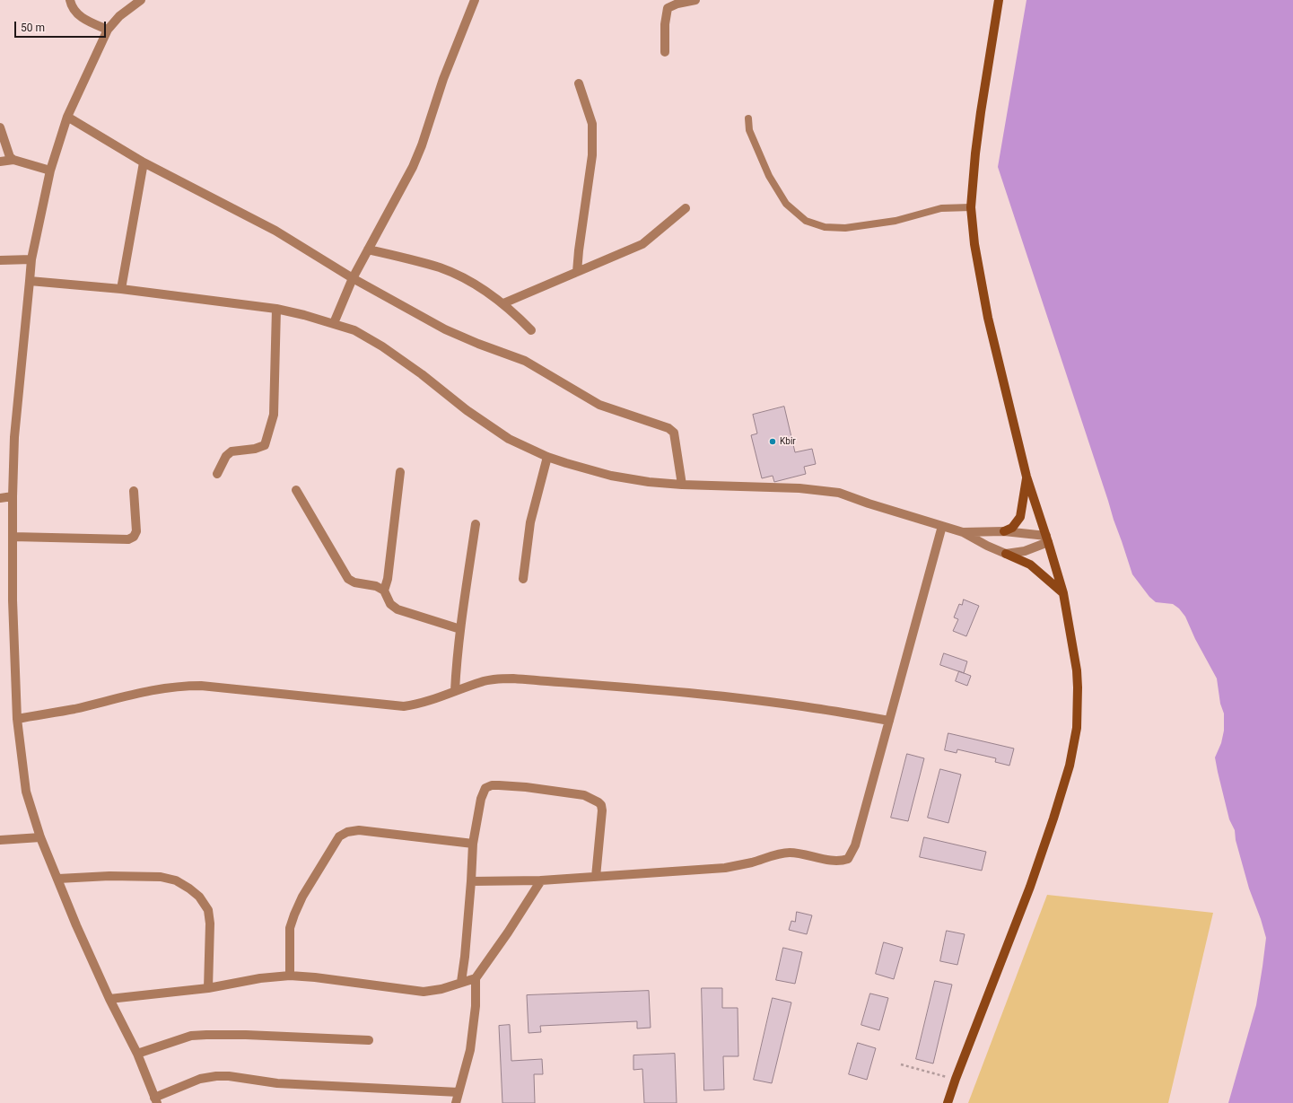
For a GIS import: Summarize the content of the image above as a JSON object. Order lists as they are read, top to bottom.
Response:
{
  "places": ["Kbir"],
  "scale_bar": "50 m"
}
